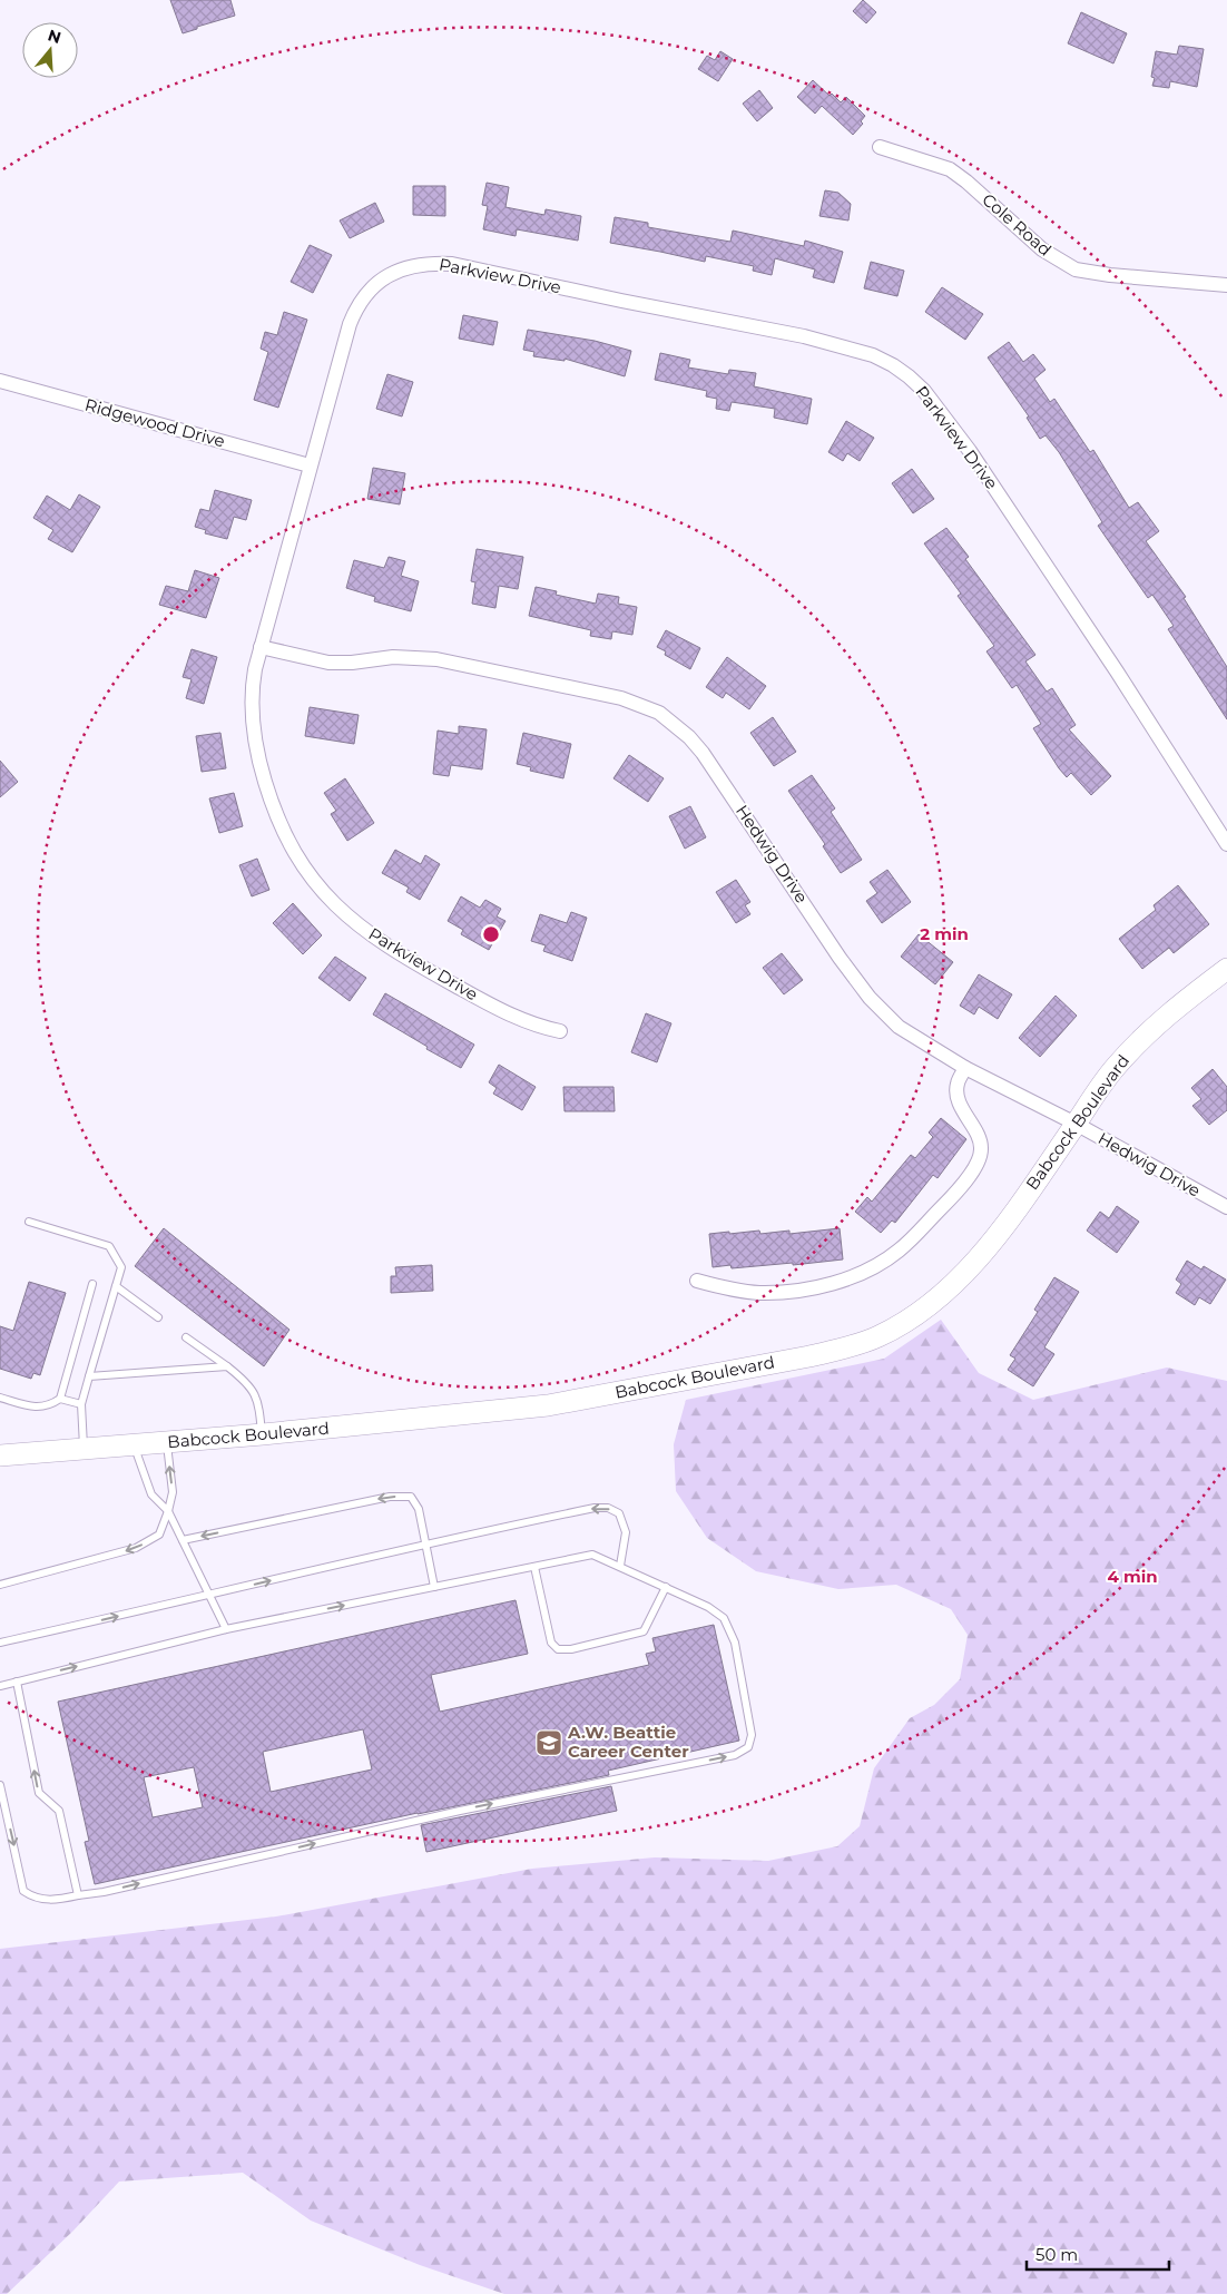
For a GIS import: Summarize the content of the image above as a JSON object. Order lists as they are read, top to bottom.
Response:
{
  "streets": {
    "main road": ["Babcock Boulevard"],
    "street": [
      "Cole Road",
      "Parkview Drive",
      "Ridgewood Drive",
      "Hedwig Drive"
    ]
  },
  "crossings": [
    ["Parkview Drive", "Ridgewood Drive"],
    ["Parkview Drive", "Hedwig Drive"],
    ["Hedwig Drive", "Babcock Boulevard"]
  ],
  "places": {
    "school or university": ["A.W. Beattie Career Center"]
  },
  "scale_bar": "50 m",
  "north": "top",
  "rings": ["2 min", "4 min"]
}
